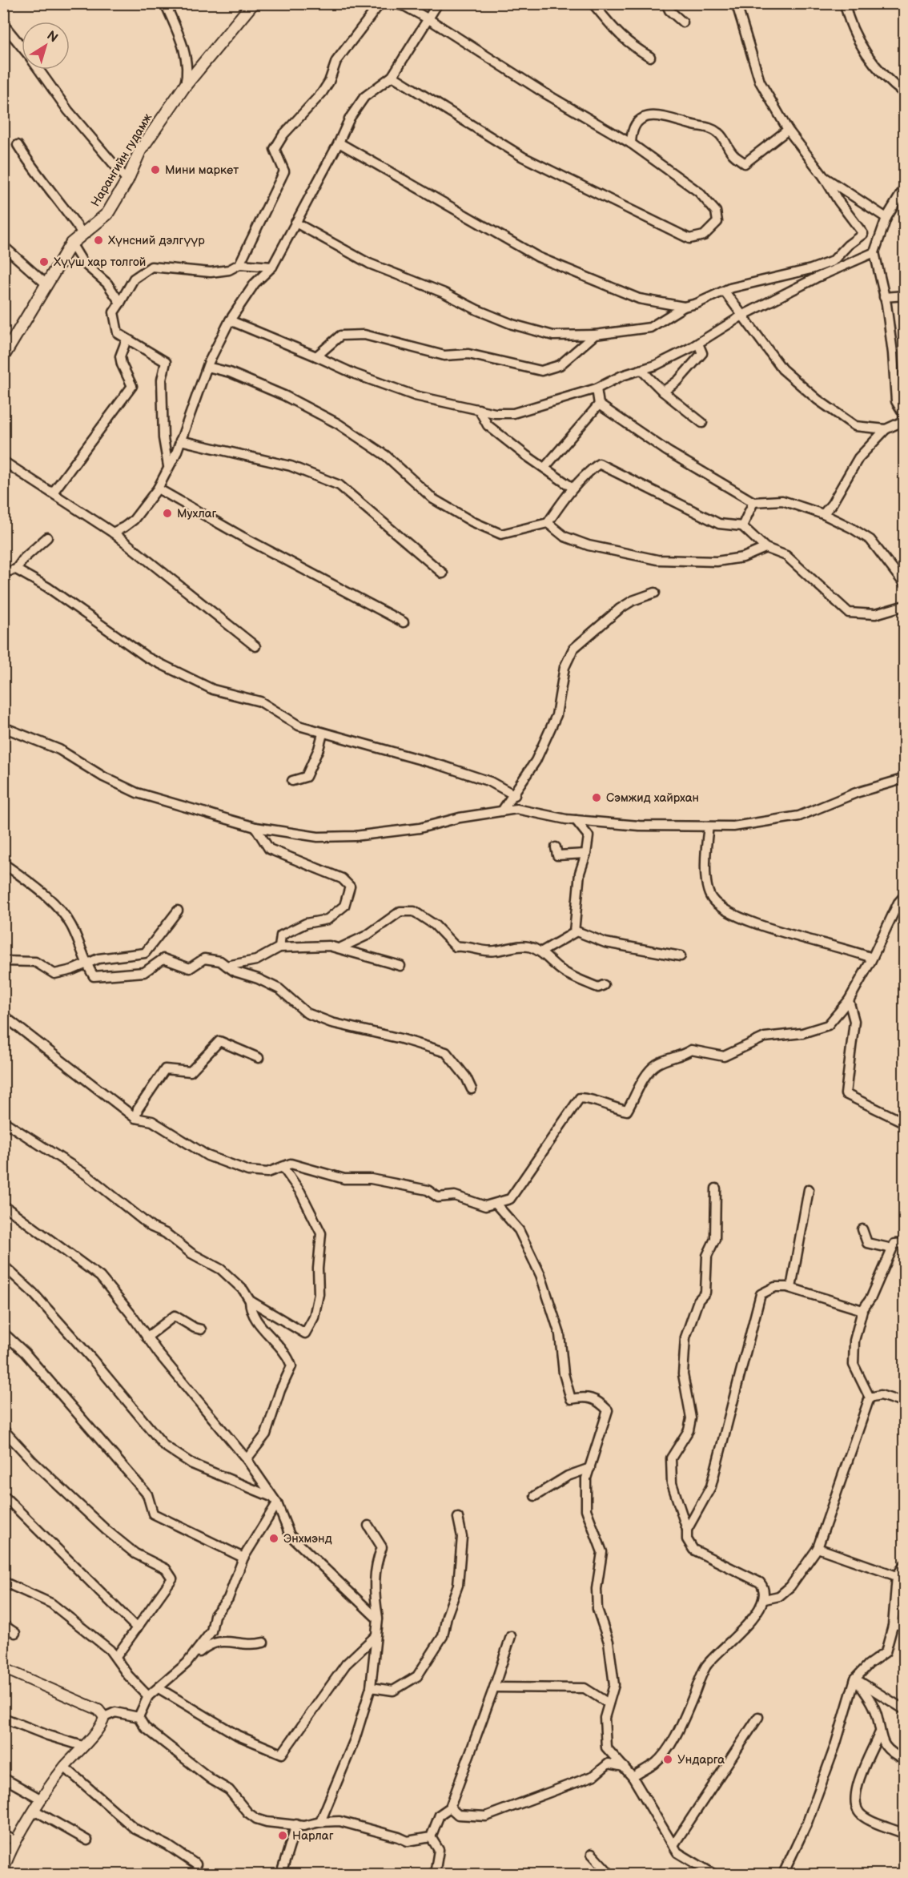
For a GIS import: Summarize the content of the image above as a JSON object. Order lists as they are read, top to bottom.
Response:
{
  "streets": {
    "main road": ["Нарангийн гудамж"]
  },
  "places": [
    "Мини маркет",
    "Хүнсний дэлгүүр",
    "Хүүш хар толгой",
    "Мухлаг",
    "Сэмжид хайрхан",
    "Энхмэнд",
    "Ундарга",
    "Нарлаг"
  ],
  "north": "top right"
}
